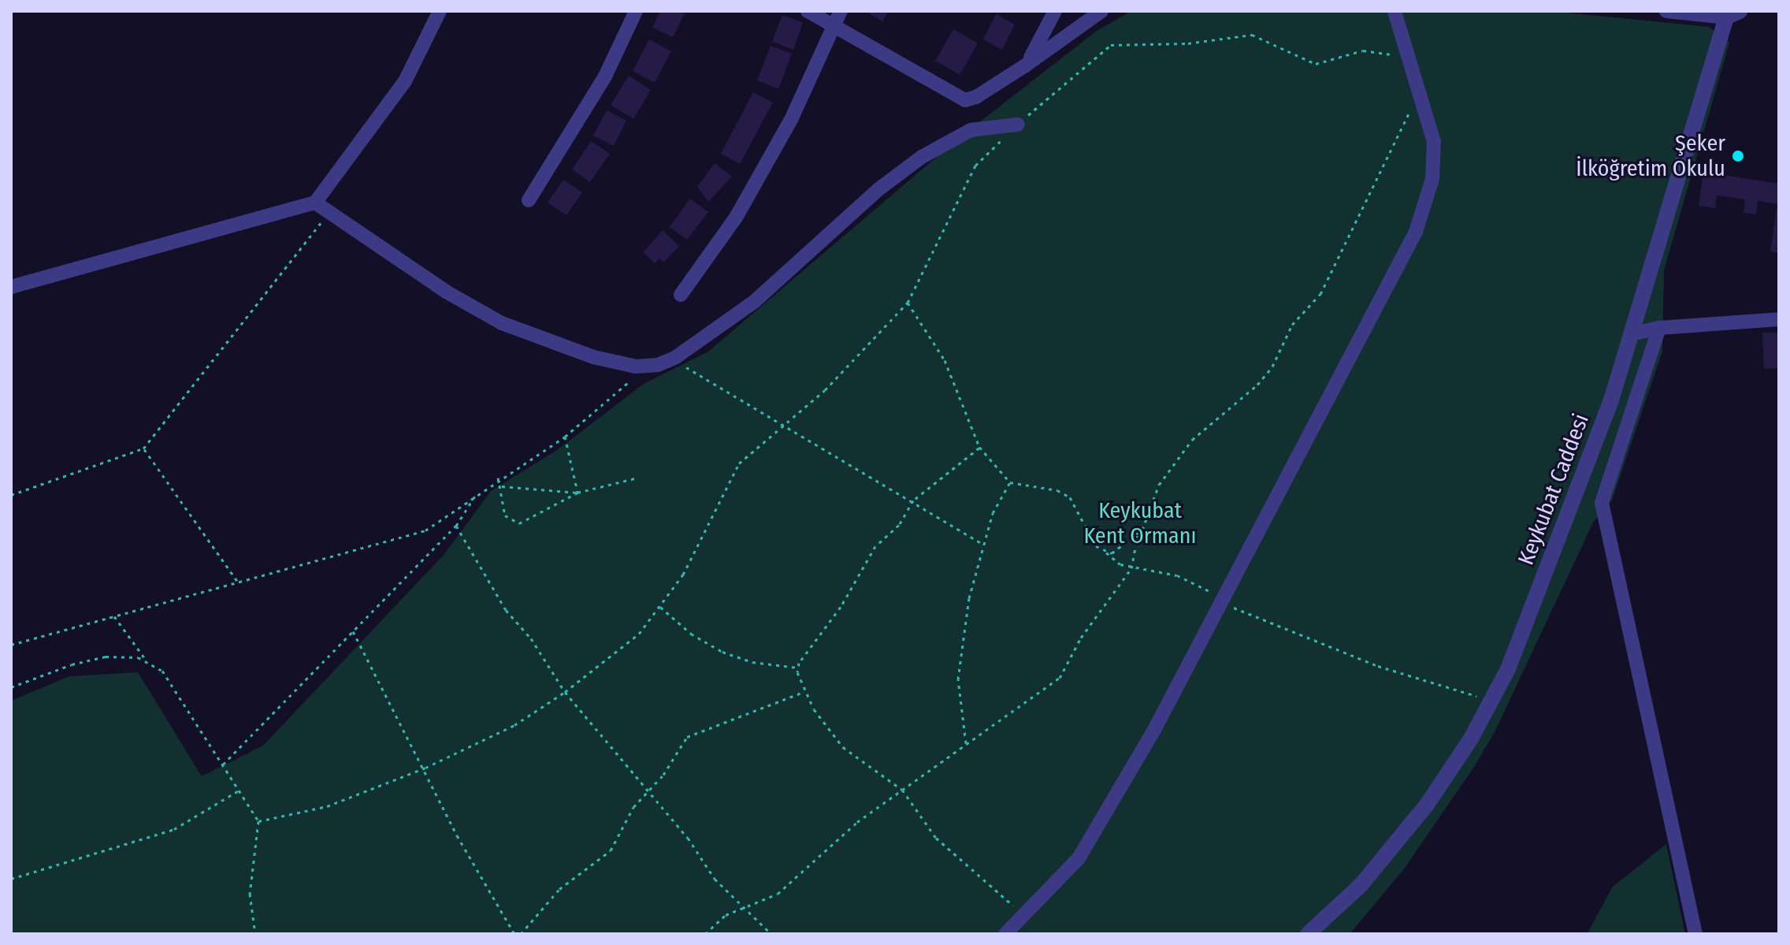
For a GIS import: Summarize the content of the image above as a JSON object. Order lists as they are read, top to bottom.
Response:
{
  "streets": {
    "street": ["Keykubat Caddesi"]
  },
  "parks": ["Keykubat Kent Ormanı"],
  "places": ["Şeker İlköğretim Okulu"]
}
